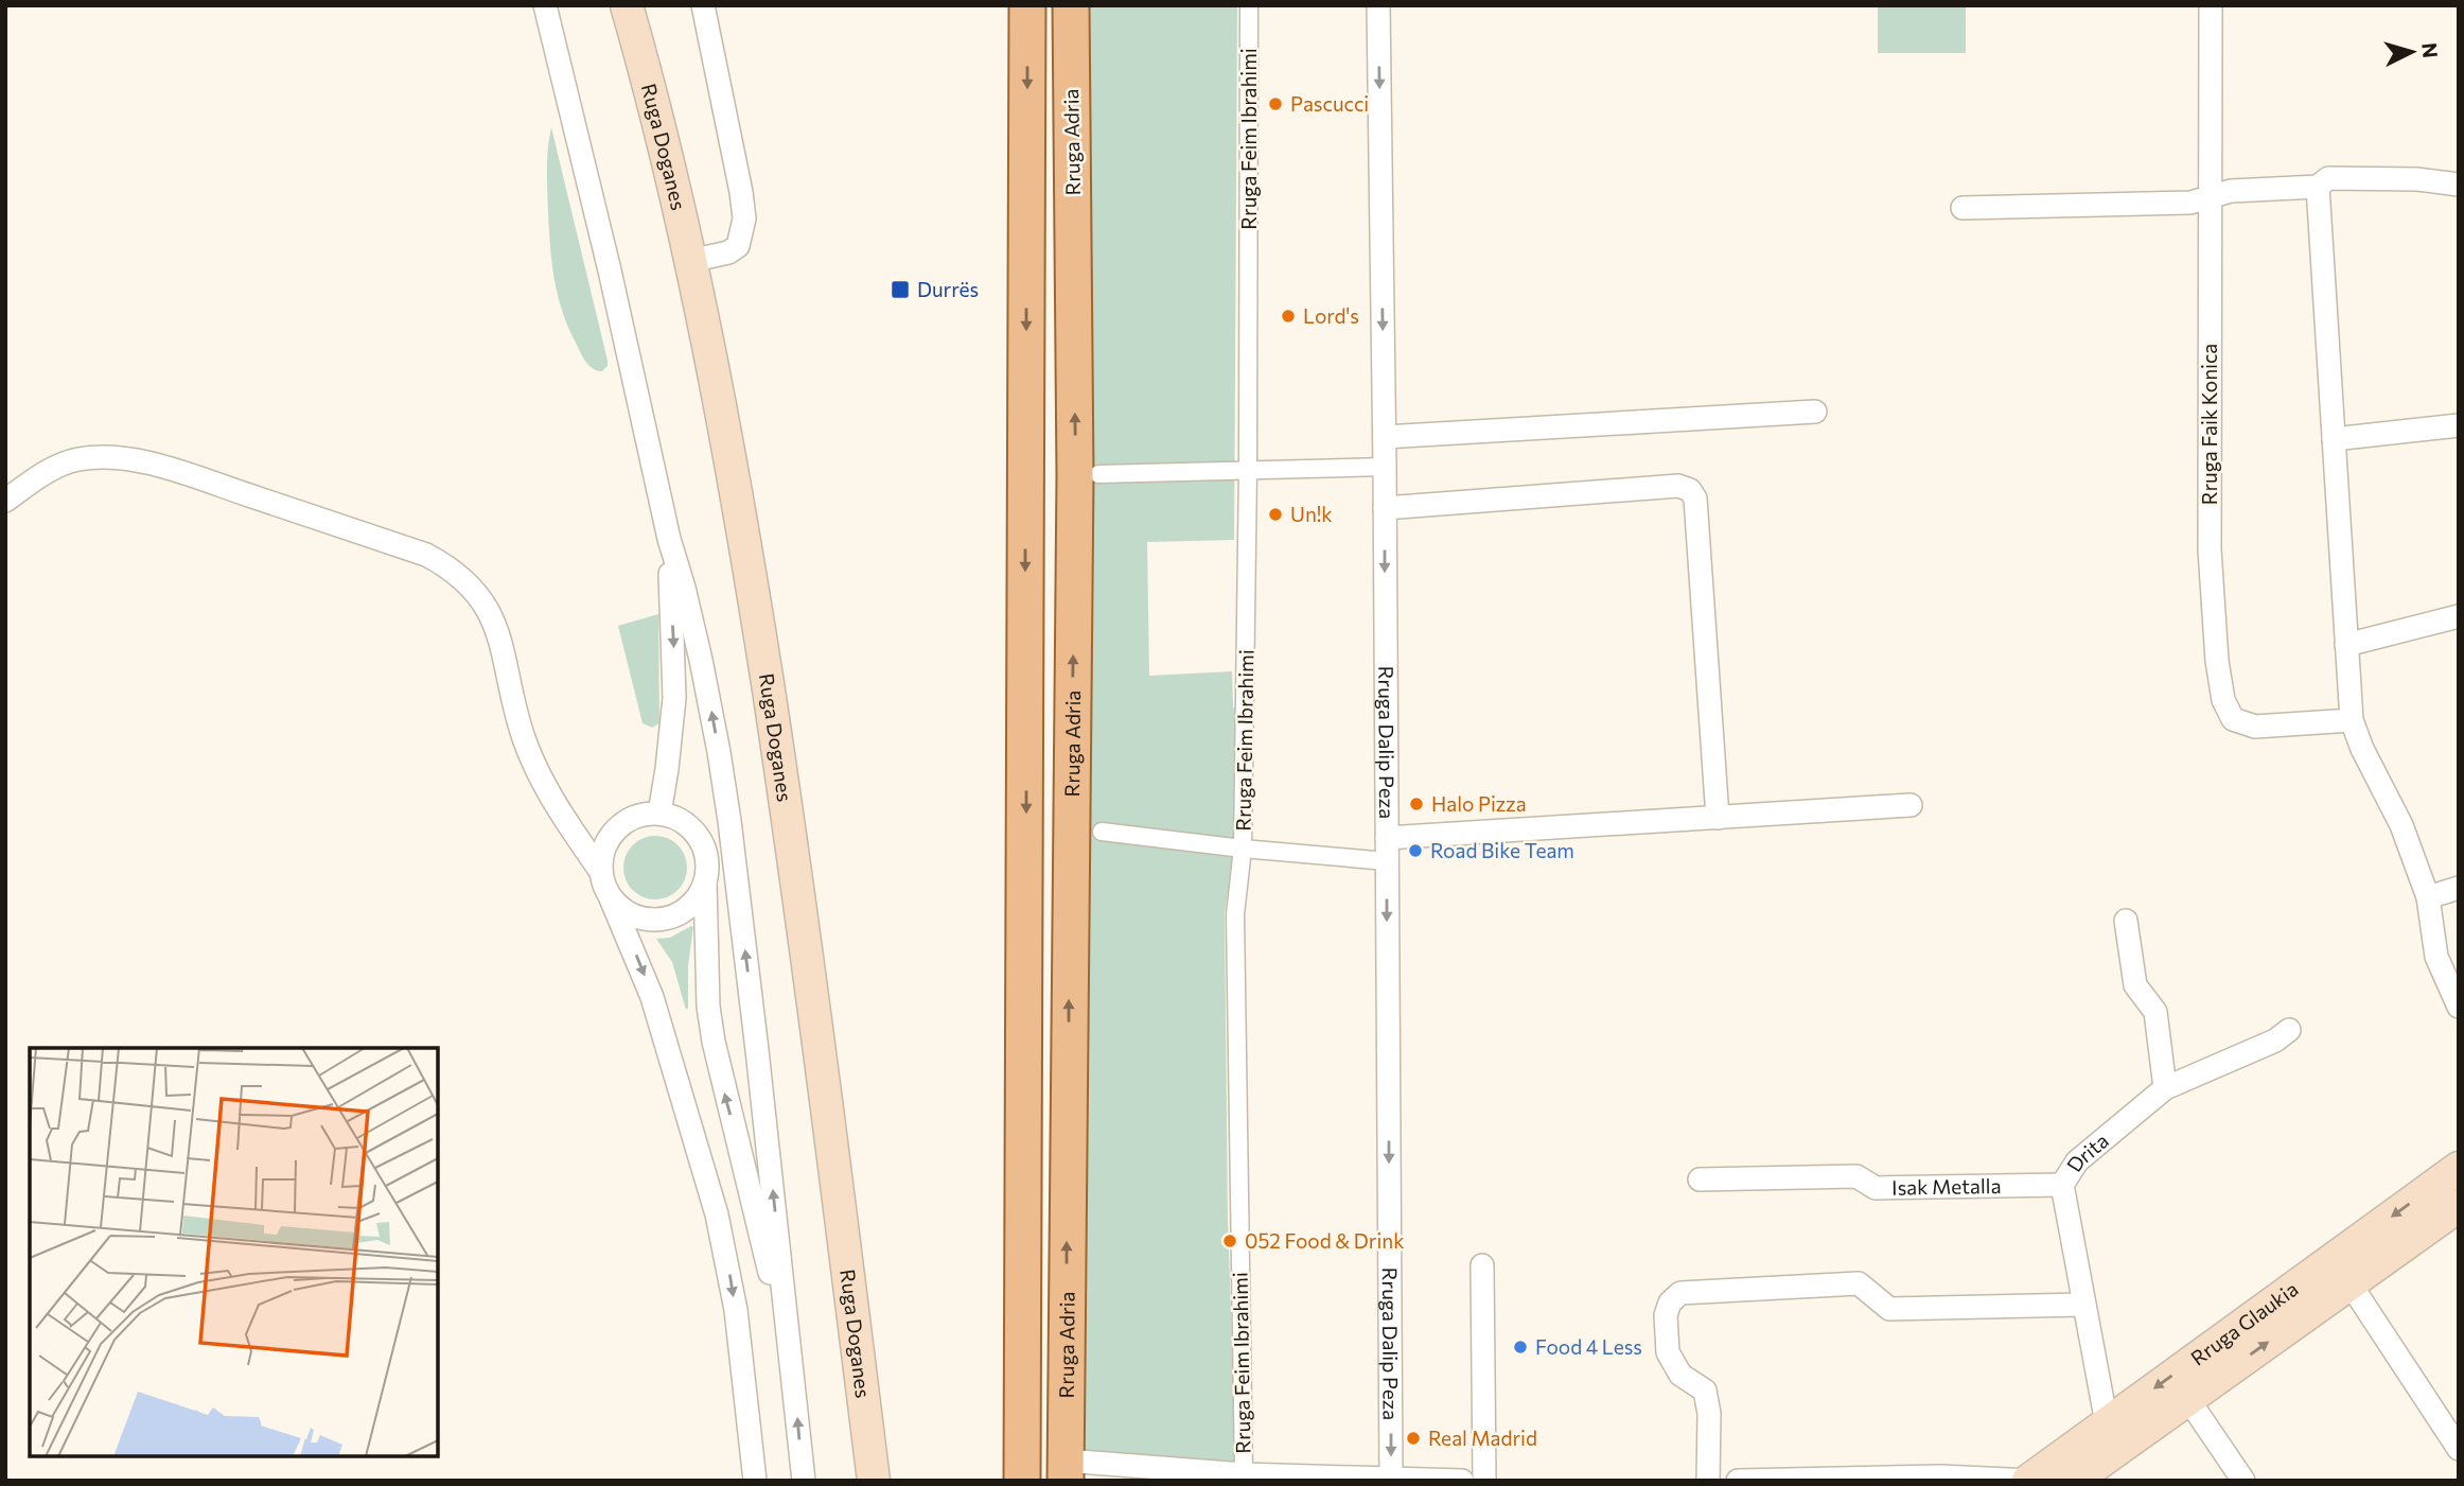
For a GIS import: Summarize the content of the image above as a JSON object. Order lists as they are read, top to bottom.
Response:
{
  "streets": {
    "main road": ["Rruga Adria", "Ruga Doganes", "Rruga Glaukia"],
    "street": [
      "Rruga Feim Ibrahimi",
      "Rruga Faik Konica",
      "Rruga Dalip Peza",
      "Drita",
      "Isak Metalla"
    ]
  },
  "crossings": [
    ["Drita", "Isak Metalla"],
    ["Drita", "Rruga Glaukia"]
  ],
  "one_way": ["Rruga Dalip Peza"],
  "places": {
    "other": [
      "Pascucci",
      "Lord's",
      "Un!k",
      "Halo Pizza",
      "Road Bike Team",
      "052 Food & Drink",
      "Food 4 Less",
      "Real Madrid"
    ],
    "transit": ["Durrës"]
  },
  "north": "right"
}
